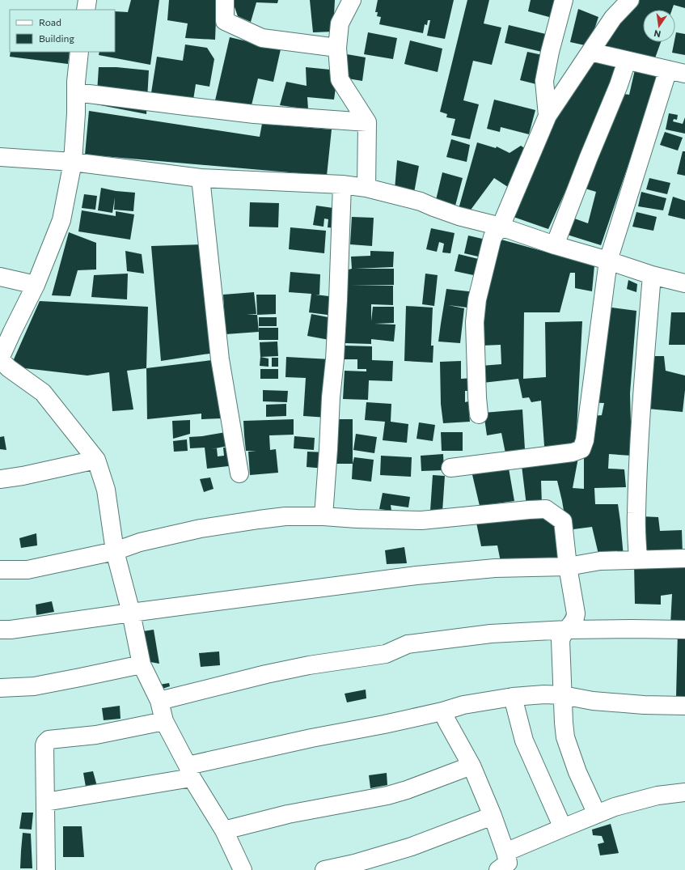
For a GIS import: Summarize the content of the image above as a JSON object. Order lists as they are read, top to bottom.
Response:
{
  "legend": ["Road", "Building"],
  "north": "bottom"
}
